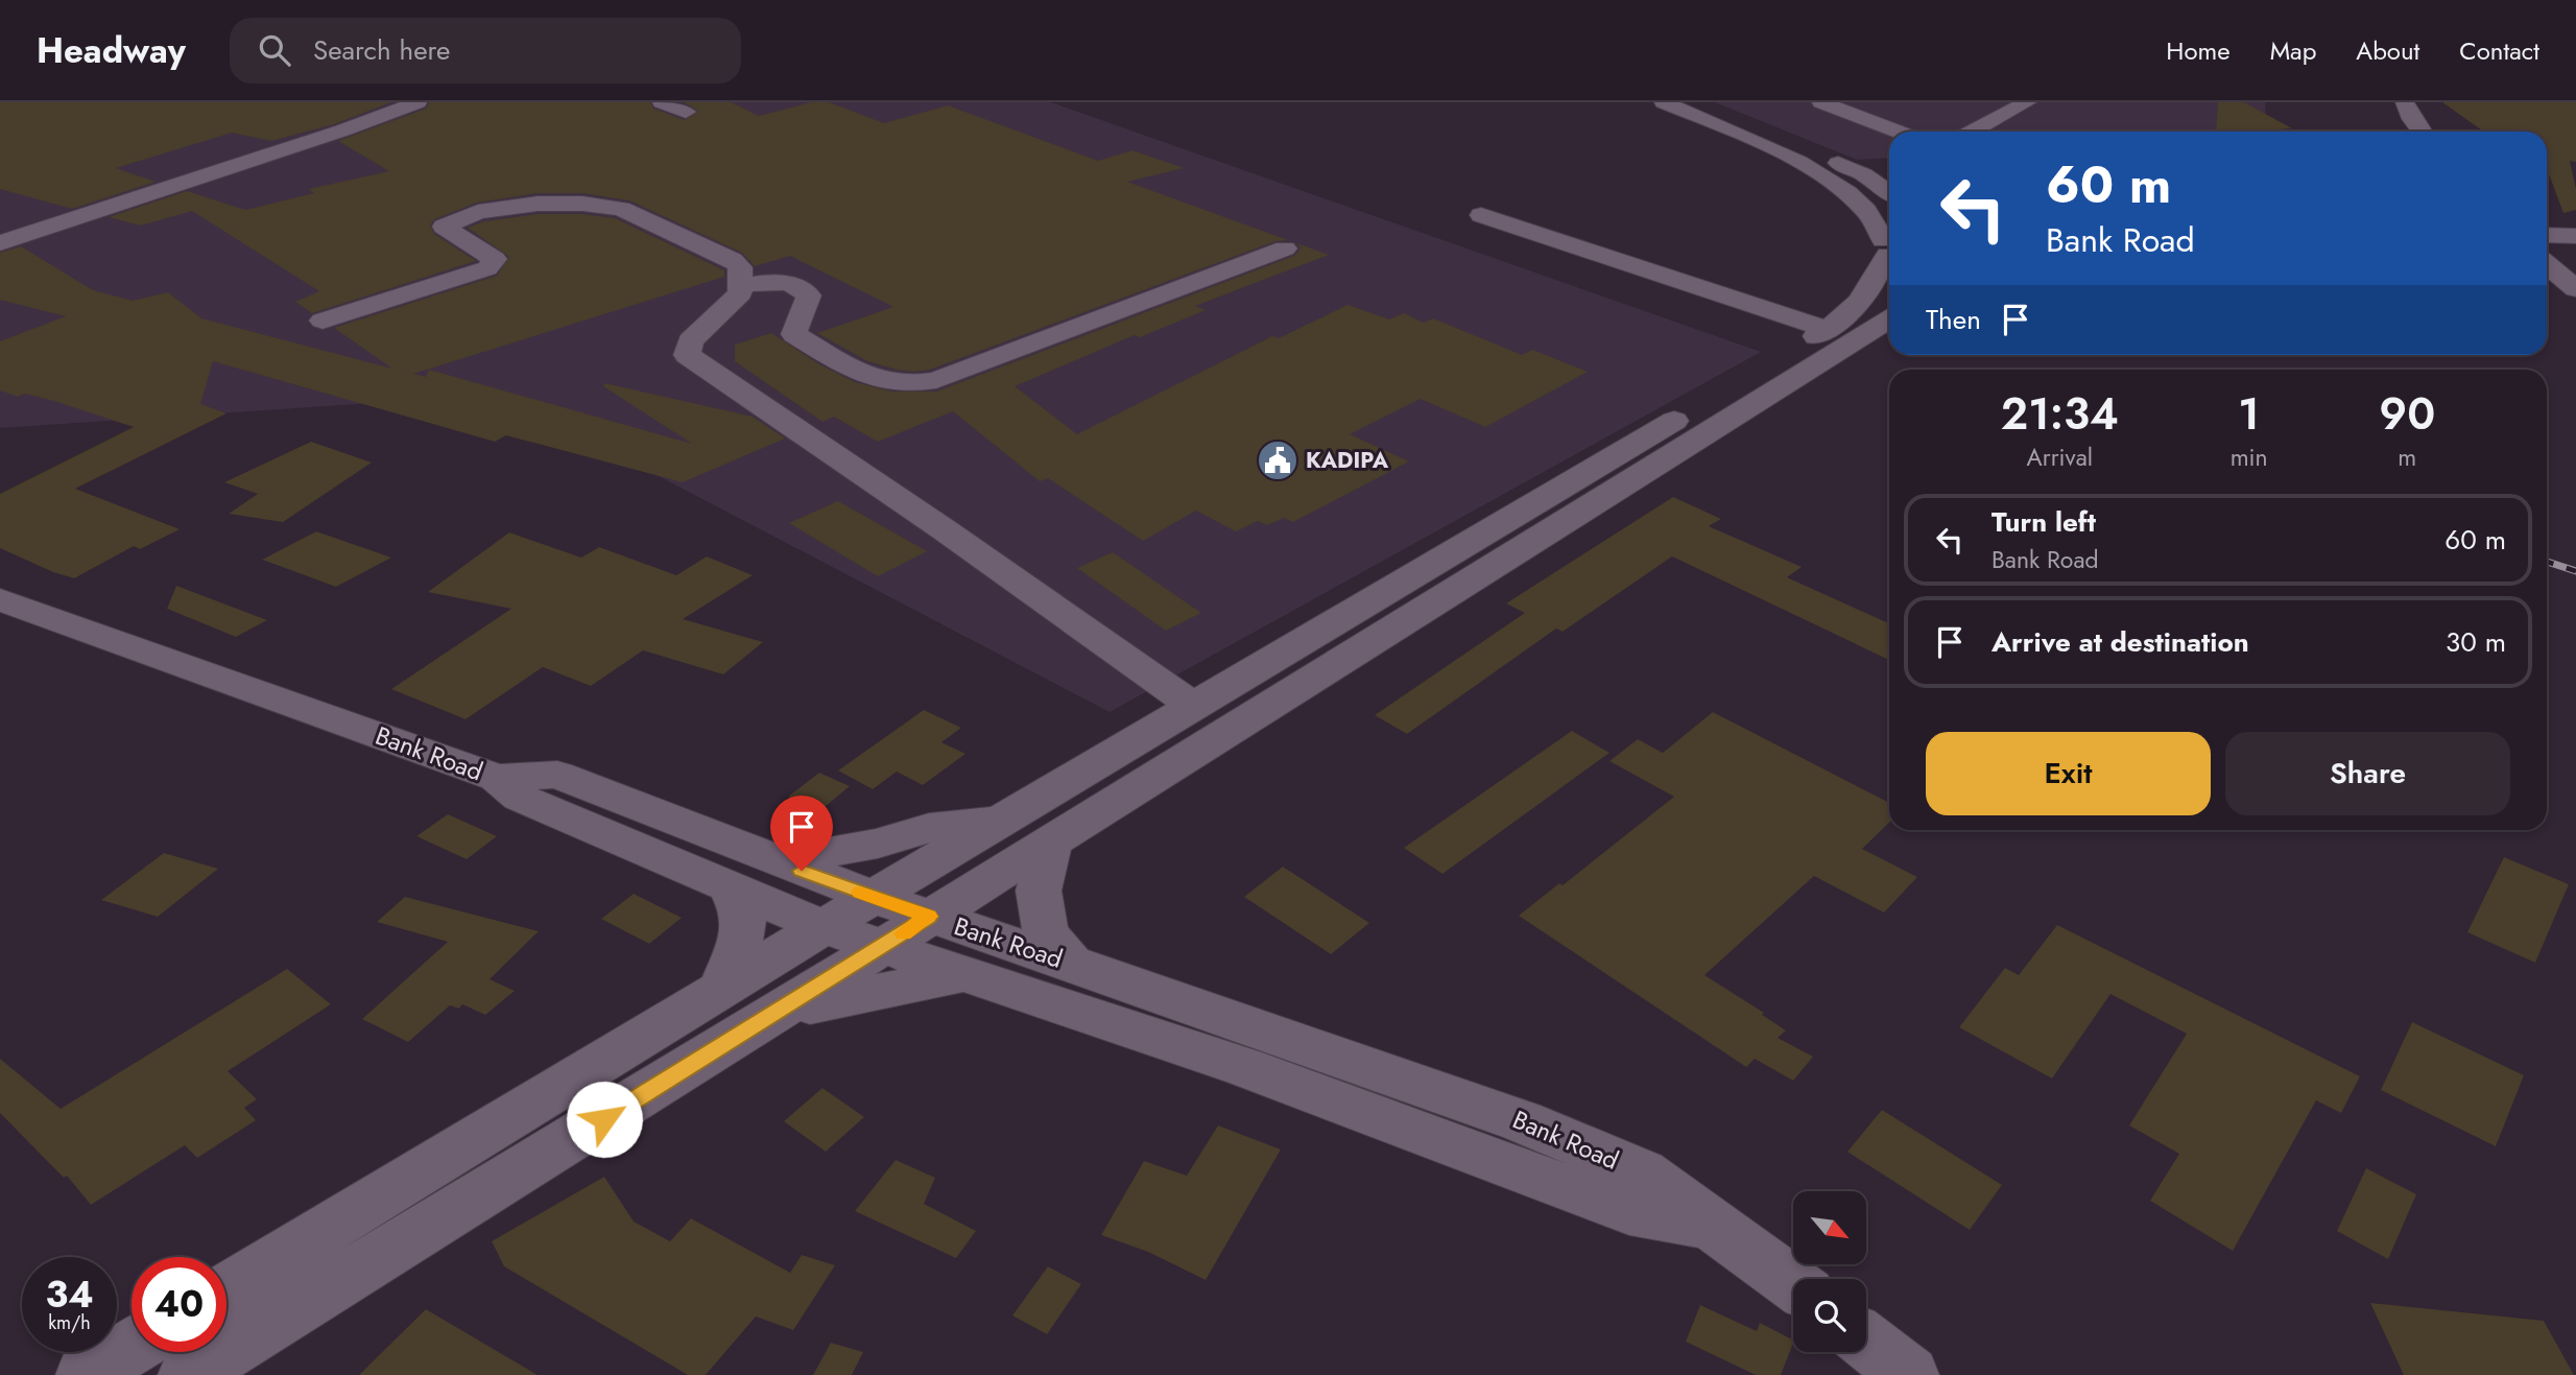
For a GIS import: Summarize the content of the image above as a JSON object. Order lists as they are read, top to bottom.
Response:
{
  "streets": {
    "street": ["Bank Road"]
  },
  "places": {
    "public building": ["KADIPA"]
  },
  "north": "bottom right",
  "page": {
    "header": "Headway",
    "search": "Search here",
    "nav": [
      "Home",
      "Map",
      "About",
      "Contact"
    ],
    "turn": ["60 m", "Bank Road"],
    "then": "Then",
    "eta": [
      "21:34",
      "Arrival",
      "1",
      "min",
      "90",
      "m"
    ],
    "list": [
      {
        "name": "Turn left",
        "note": "Bank Road",
        "value": "60 m"
      },
      {
        "name": "Arrive at destination",
        "value": "30 m"
      }
    ],
    "buttons": ["Exit", "Share"],
    "speed": "34 km/h",
    "limit": "40"
  }
}
